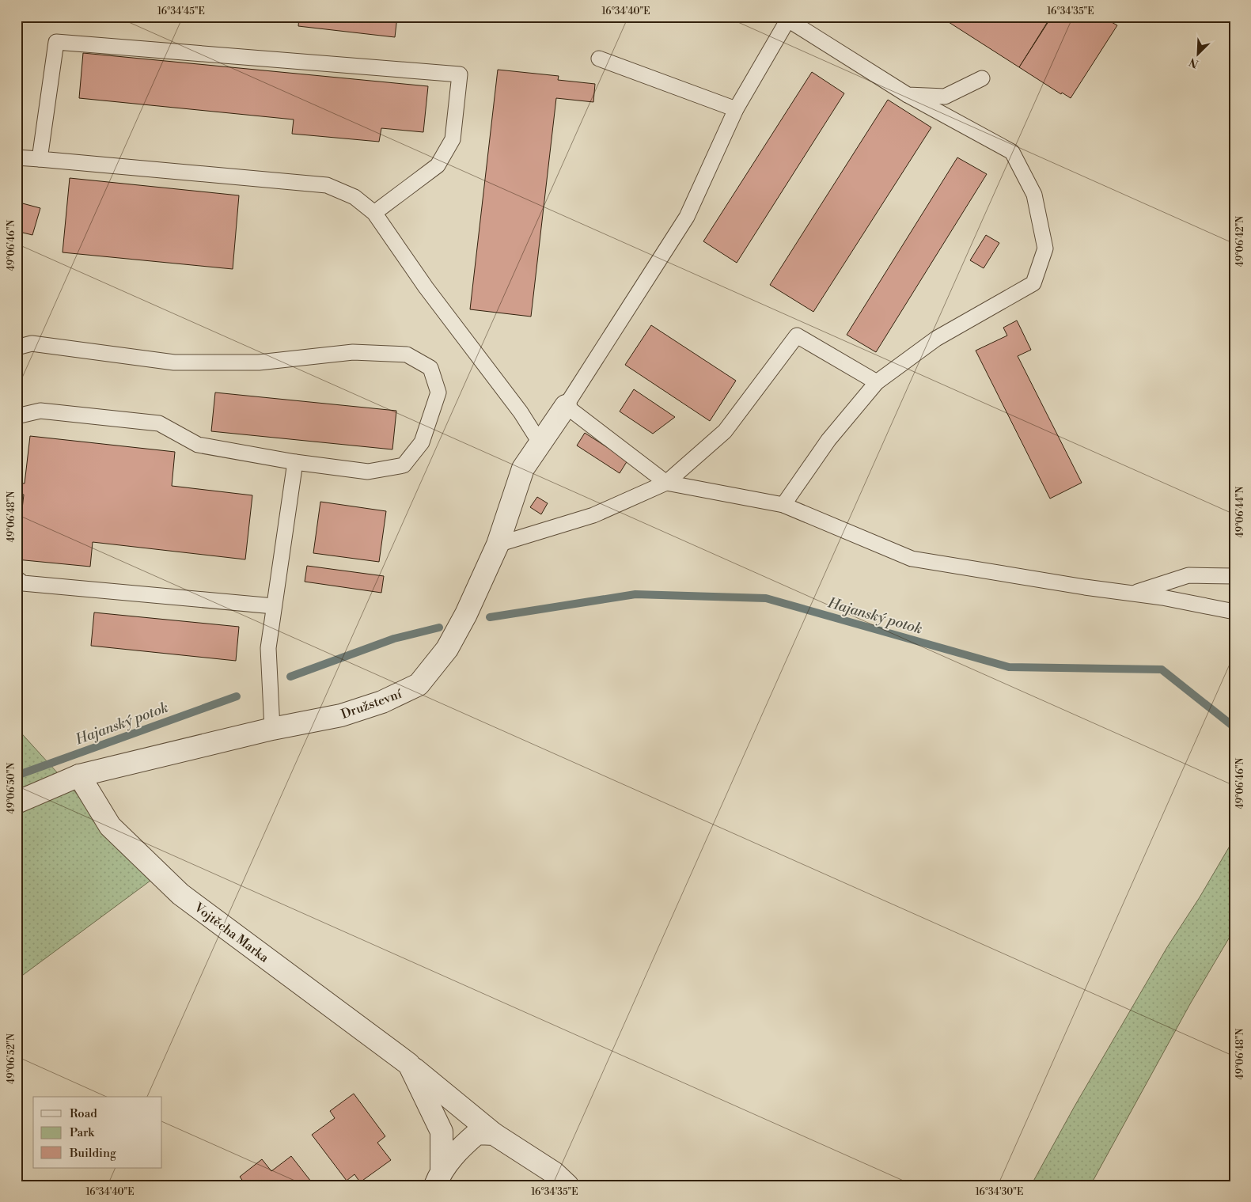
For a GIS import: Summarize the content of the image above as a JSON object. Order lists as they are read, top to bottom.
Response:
{
  "streets": {
    "street": ["Družstevní", "Vojtěcha Marka"]
  },
  "crossings": [
    ["Družstevní", "Vojtěcha Marka"]
  ],
  "water": ["Hajanský potok"],
  "legend": ["Road", "Park", "Building"],
  "north": "bottom left",
  "coordinates": [
    "16°34'45\"E",
    "16°34'40\"E",
    "16°34'35\"E",
    "49°06'42\"N",
    "49°06'46\"N",
    "49°06'44\"N",
    "49°06'48\"N",
    "49°06'50\"N",
    "49°06'52\"N",
    "16°34'30\"E"
  ]
}
